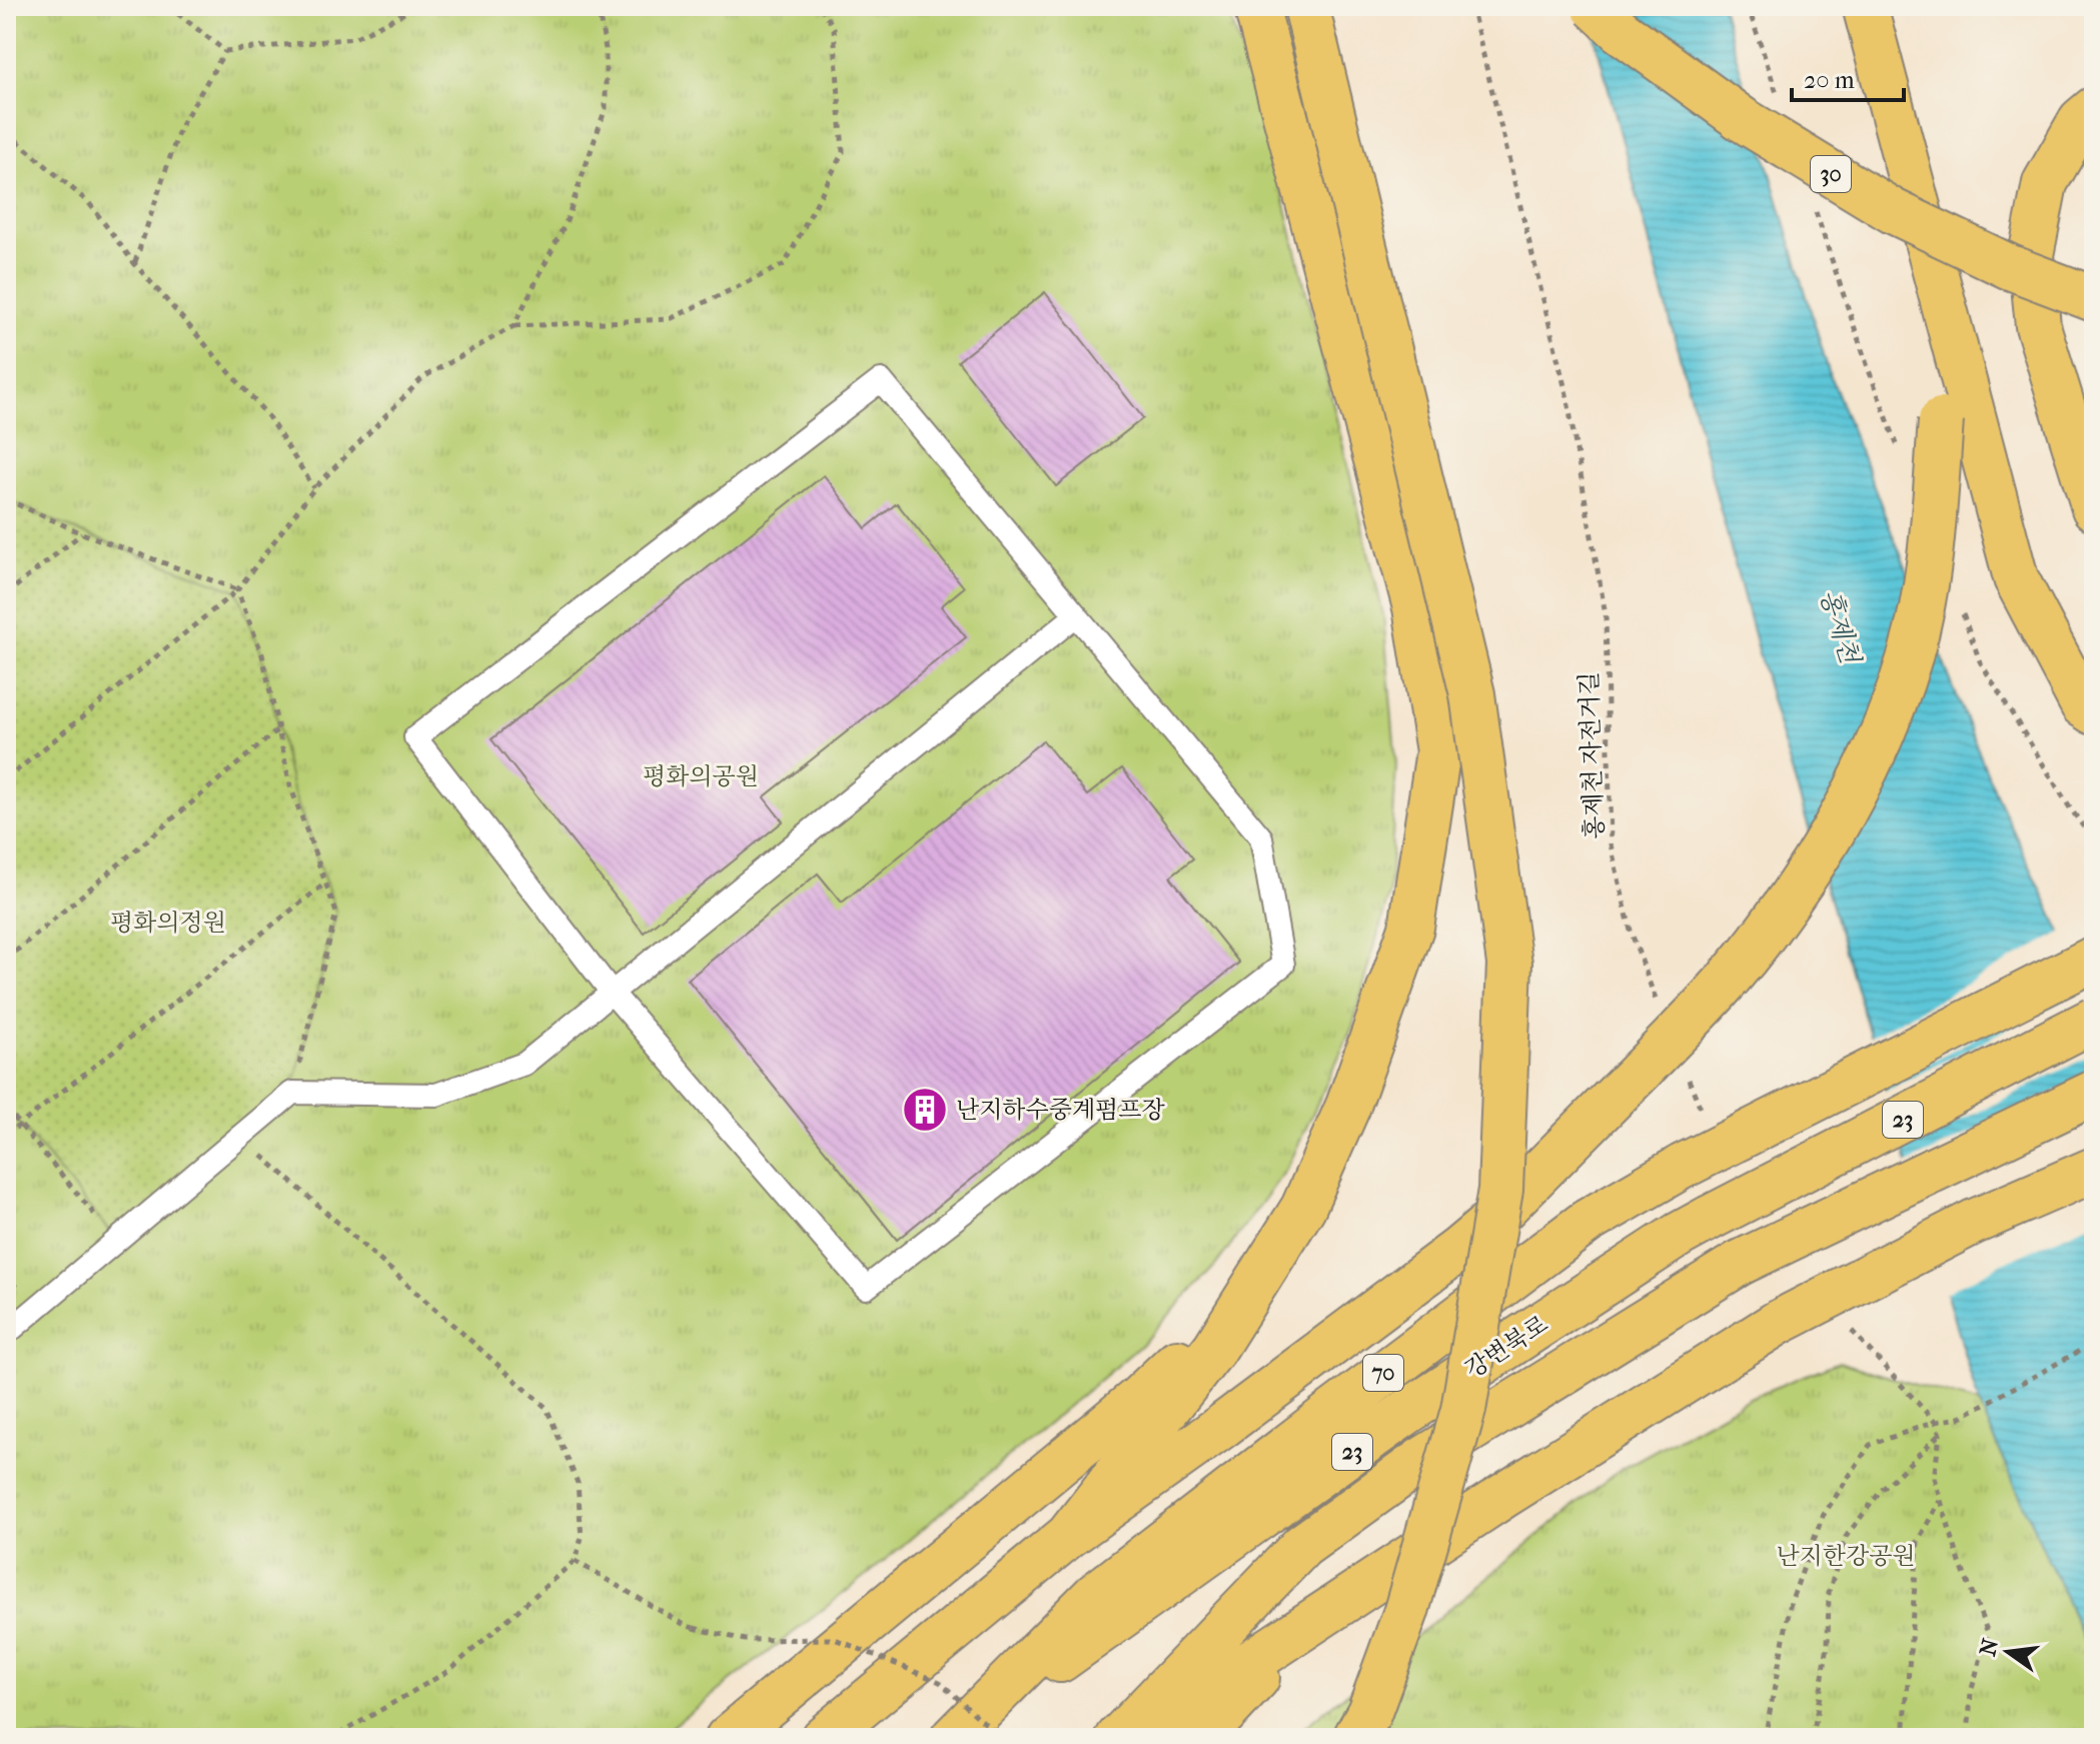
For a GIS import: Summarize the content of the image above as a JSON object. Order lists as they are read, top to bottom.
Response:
{
  "streets": {
    "highway": [
      "30",
      "23",
      "강변북로",
      "70"
    ],
    "path": ["홍제천 자전거길"]
  },
  "water": ["홍제천"],
  "parks": ["평화의공원", "평화의정원", "난지한강공원"],
  "places": {
    "building": ["난지하수중계펌프장"]
  },
  "scale_bar": "20 m",
  "north": "left"
}
